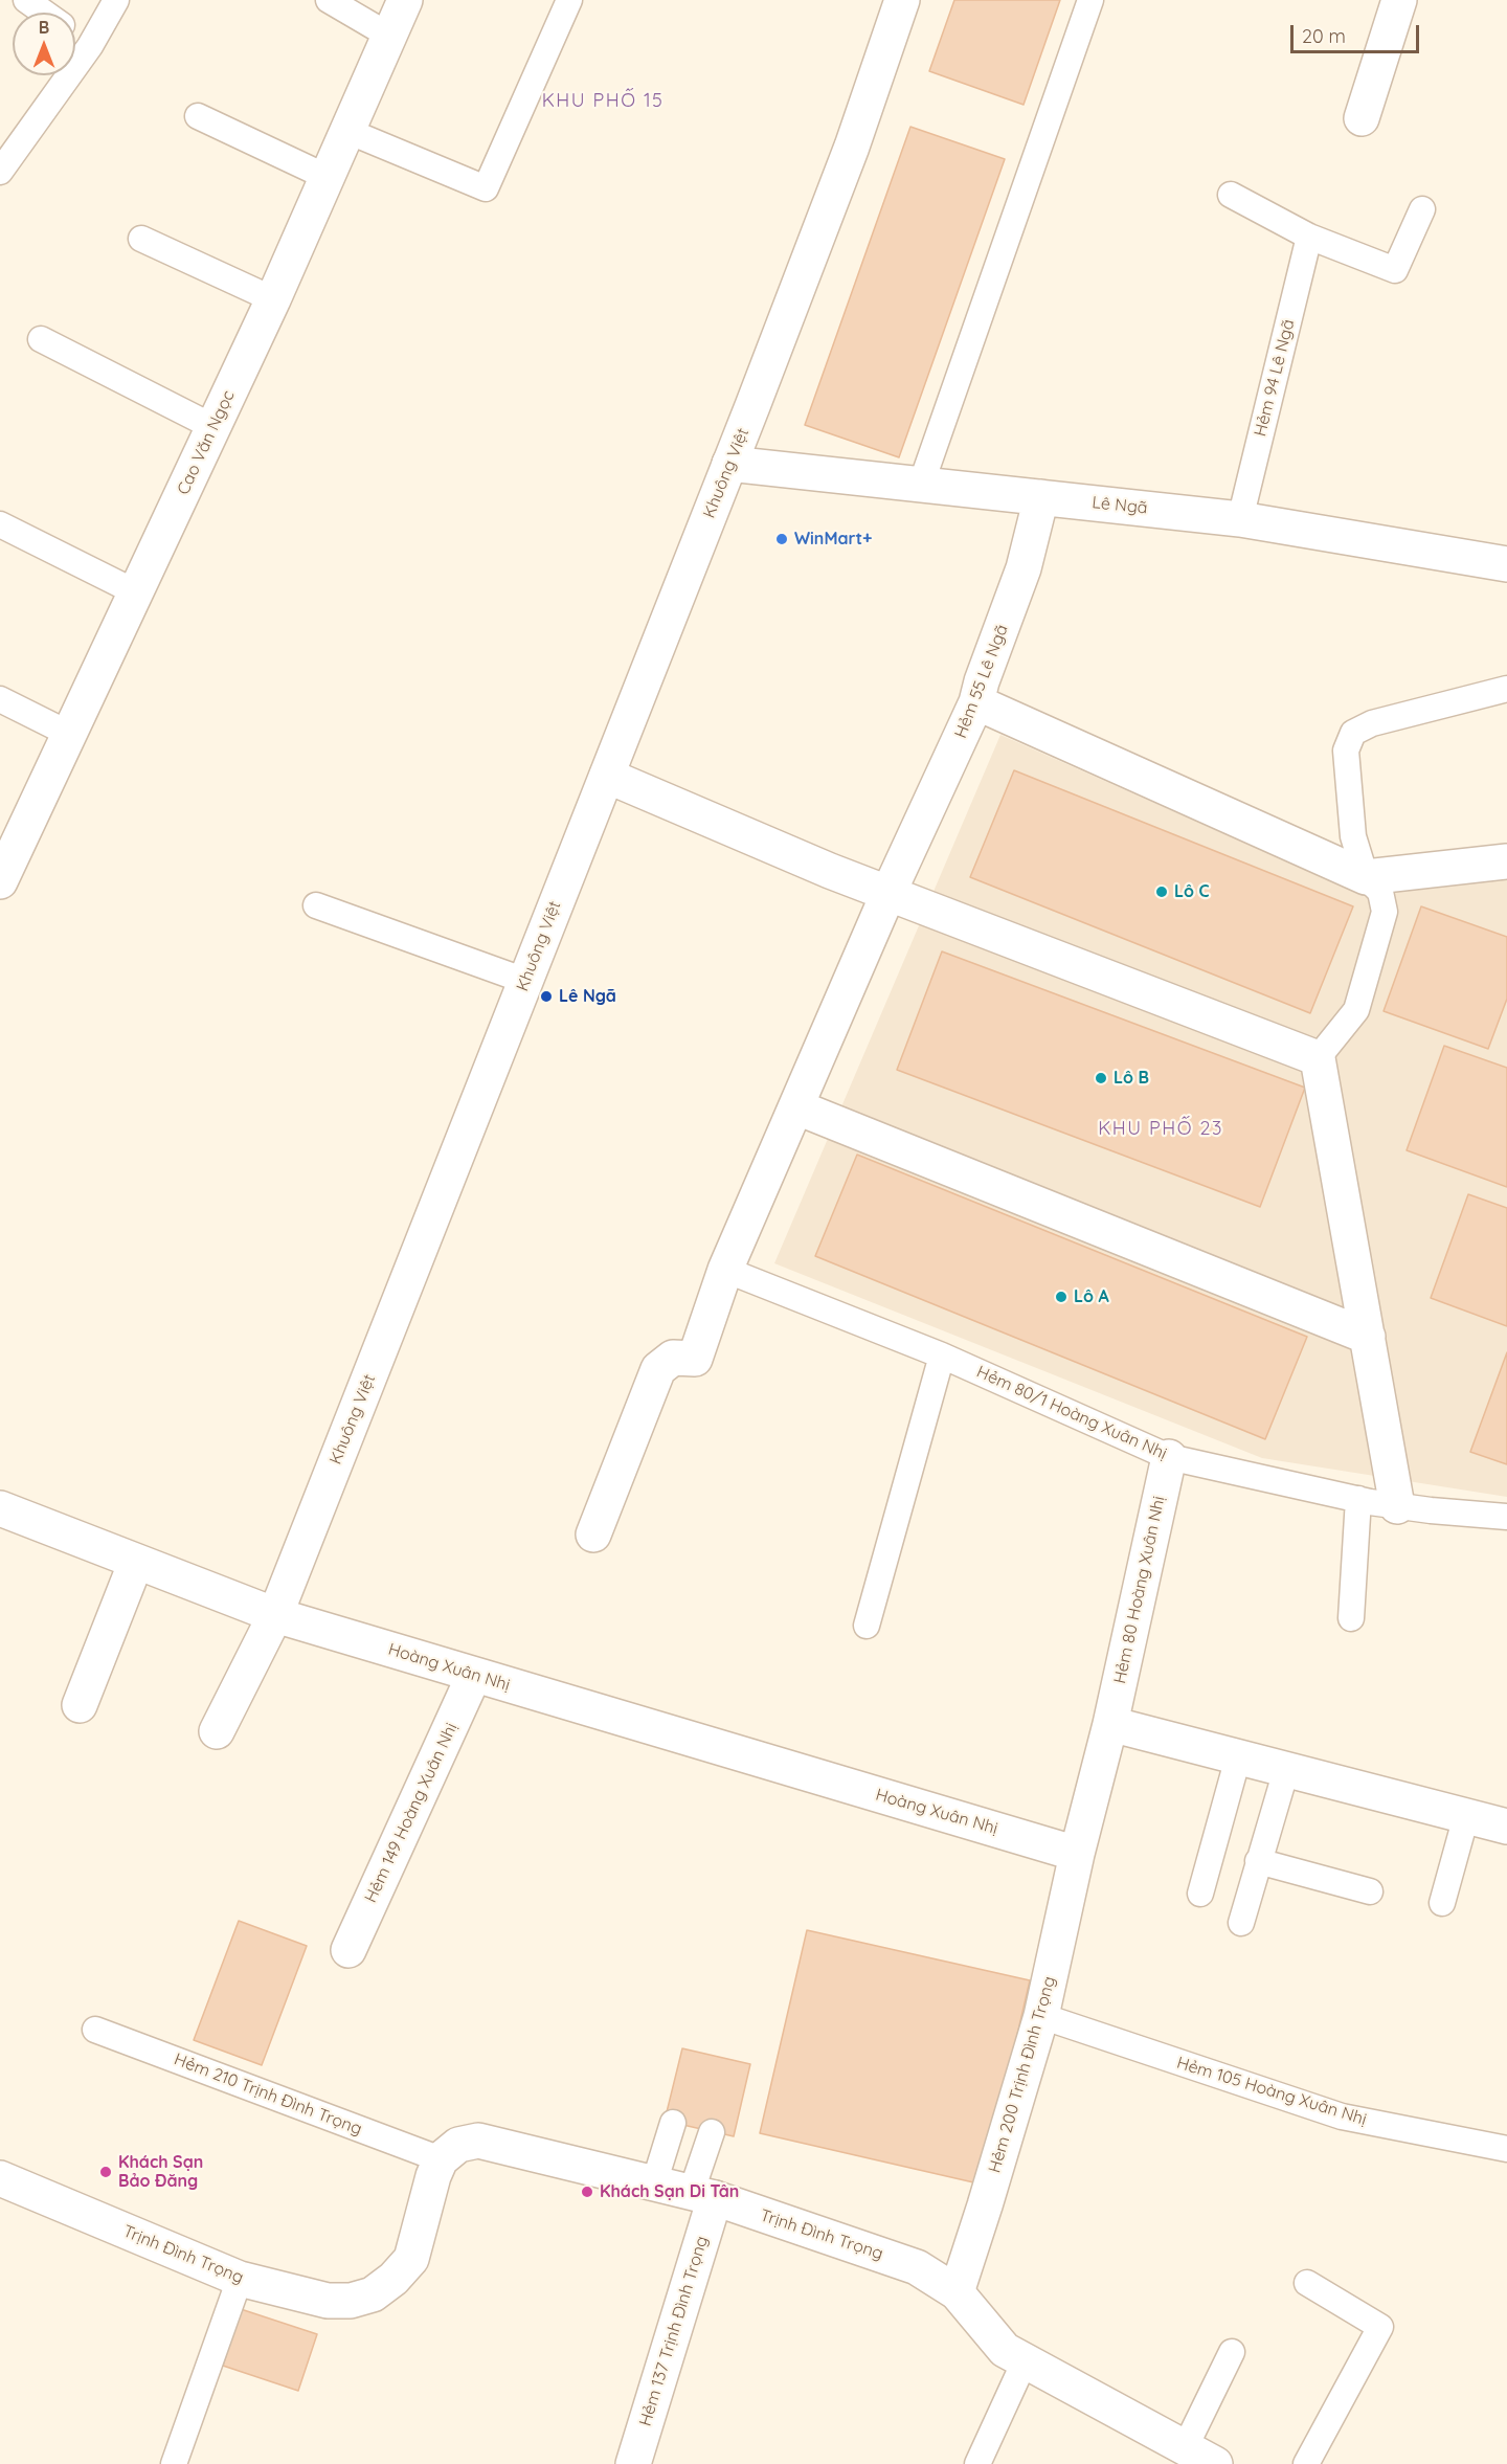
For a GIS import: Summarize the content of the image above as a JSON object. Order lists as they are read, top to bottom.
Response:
{
  "streets": {
    "street": [
      "Cao Văn Ngọc",
      "Khuông Việt",
      "Lê Ngã",
      "Hẻm 55 Lê Ngã",
      "Hẻm 80 Hoàng Xuân Nhị",
      "Hoàng Xuân Nhị",
      "Hẻm 149 Hoàng Xuân Nhị",
      "Hẻm 200 Trịnh Đình Trọng",
      "Trịnh Đình Trọng",
      "Hẻm 137 Trịnh Đình Trọng"
    ],
    "lane": [
      "Hẻm 94 Lê Ngã",
      "Hẻm 80/1 Hoàng Xuân Nhị",
      "Hẻm 105 Hoàng Xuân Nhị",
      "Hẻm 210 Trịnh Đình Trọng"
    ]
  },
  "crossings": [
    ["Hẻm 94 Lê Ngã", "Lê Ngã"],
    ["Khuông Việt", "Lê Ngã"],
    ["Khuông Việt", "Hoàng Xuân Nhị"],
    ["Lê Ngã", "Hẻm 55 Lê Ngã"],
    ["Hẻm 55 Lê Ngã", "Hẻm 80/1 Hoàng Xuân Nhị"],
    ["Hẻm 80/1 Hoàng Xuân Nhị", "Hẻm 80 Hoàng Xuân Nhị"],
    ["Hoàng Xuân Nhị", "Hẻm 149 Hoàng Xuân Nhị"],
    ["Hoàng Xuân Nhị", "Hẻm 200 Trịnh Đình Trọng"],
    ["Hẻm 200 Trịnh Đình Trọng", "Hẻm 105 Hoàng Xuân Nhị"],
    ["Hẻm 200 Trịnh Đình Trọng", "Trịnh Đình Trọng"],
    ["Hẻm 210 Trịnh Đình Trọng", "Trịnh Đình Trọng"],
    ["Trịnh Đình Trọng", "Hẻm 137 Trịnh Đình Trọng"]
  ],
  "districts": ["KHU PHỐ 15", "KHU PHỐ 23"],
  "places": [
    "WinMart+",
    "Lô C",
    "Lê Ngã",
    "Lô B",
    "Lô A",
    "Khách Sạn Bảo Đăng",
    "Khách Sạn Di Tân"
  ],
  "scale_bar": "20 m",
  "north": "top"
}
